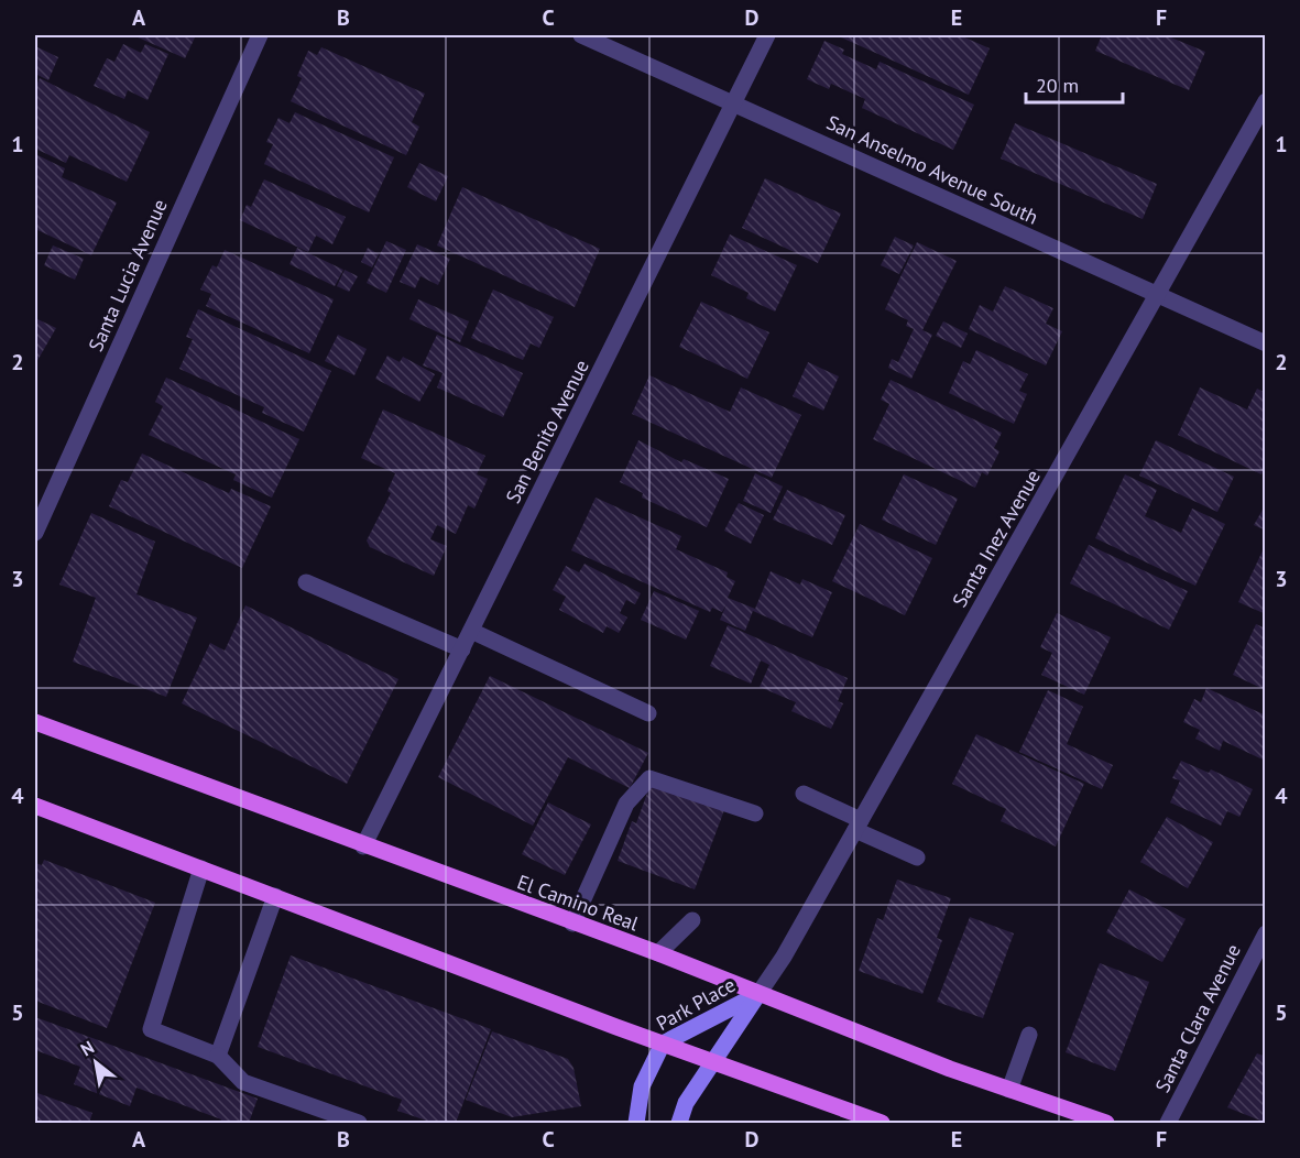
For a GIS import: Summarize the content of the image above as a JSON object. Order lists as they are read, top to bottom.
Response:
{
  "streets": {
    "main road": ["El Camino Real", "Park Place"],
    "street": [
      "San Anselmo Avenue South",
      "Santa Lucia Avenue",
      "San Benito Avenue",
      "Santa Inez Avenue",
      "Santa Clara Avenue"
    ]
  },
  "crossings": [
    ["San Anselmo Avenue South", "San Benito Avenue"],
    ["San Anselmo Avenue South", "Santa Inez Avenue"],
    ["San Benito Avenue", "El Camino Real"],
    ["Santa Inez Avenue", "El Camino Real"],
    ["Santa Inez Avenue", "Park Place"],
    ["El Camino Real", "Park Place"]
  ],
  "scale_bar": "20 m",
  "north": "top left",
  "grid": {
    "columns": [
      "A",
      "B",
      "C",
      "D",
      "E",
      "F"
    ],
    "rows": [
      "1",
      "2",
      "3",
      "4",
      "5"
    ]
  }
}
